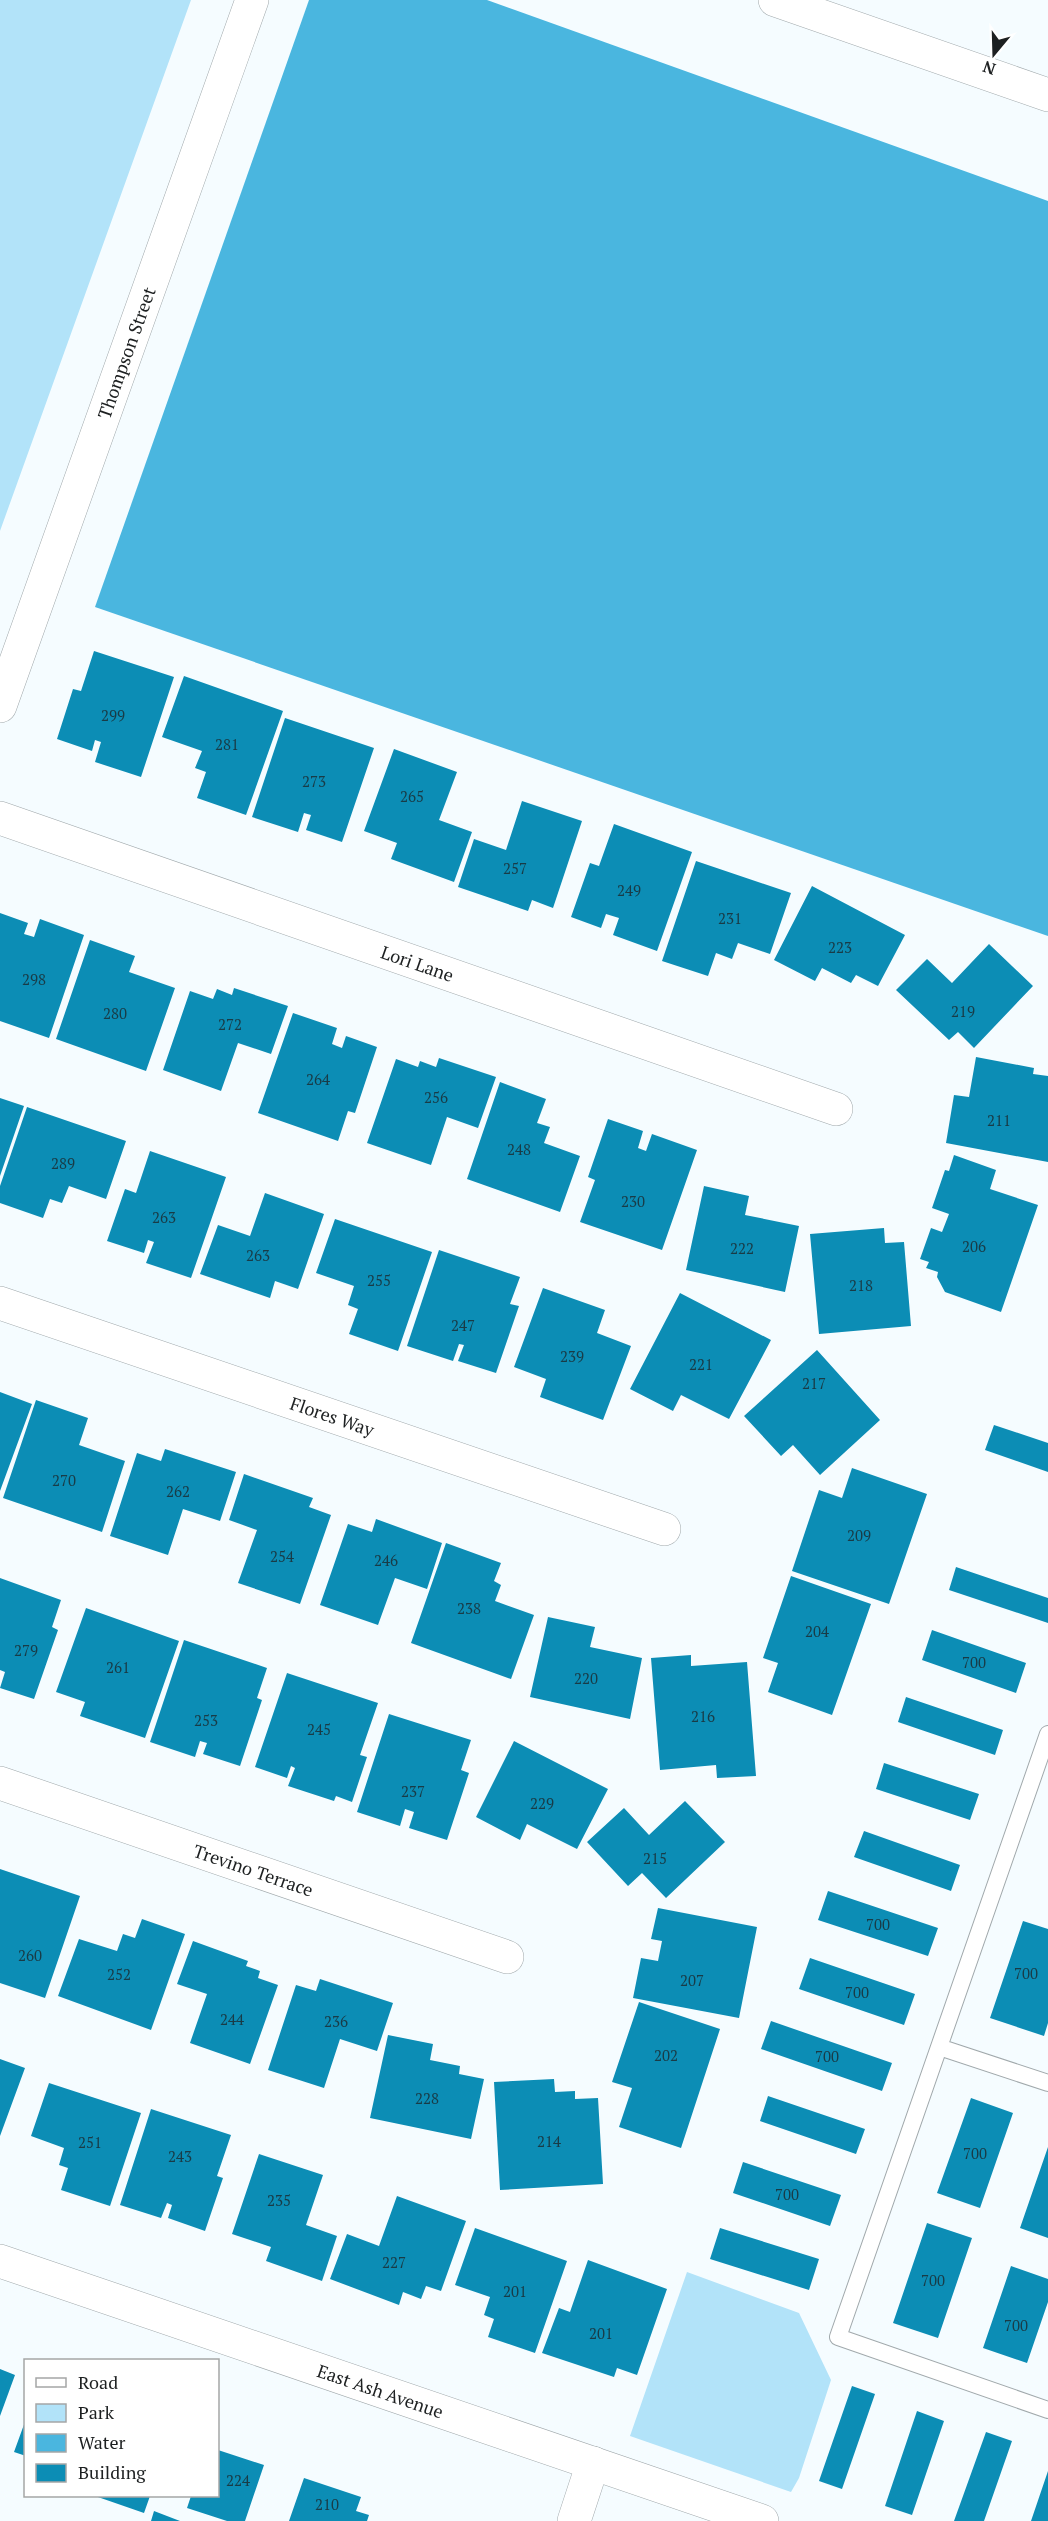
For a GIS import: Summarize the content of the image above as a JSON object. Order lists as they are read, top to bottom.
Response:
{
  "streets": {
    "street": [
      "Thompson Street",
      "Lori Lane",
      "Flores Way",
      "Trevino Terrace",
      "East Ash Avenue"
    ]
  },
  "house_numbers": [
    "299",
    "281",
    "273",
    "265",
    "257",
    "249",
    "231",
    "223",
    "298",
    "219",
    "280",
    "272",
    "264",
    "256",
    "211",
    "248",
    "289",
    "230",
    "263",
    "206",
    "222",
    "263",
    "255",
    "218",
    "247",
    "239",
    "221",
    "217",
    "270",
    "262",
    "209",
    "254",
    "246",
    "238",
    "204",
    "279",
    "700",
    "261",
    "220",
    "216",
    "253",
    "245",
    "237",
    "229",
    "215",
    "700",
    "260",
    "700",
    "252",
    "207",
    "700",
    "244",
    "236",
    "202",
    "700",
    "228",
    "214",
    "251",
    "700",
    "243",
    "700",
    "235",
    "227",
    "700",
    "201",
    "700",
    "201",
    "224",
    "210"
  ],
  "legend": [
    "Road",
    "Park",
    "Water",
    "Building"
  ],
  "north": "bottom"
}
